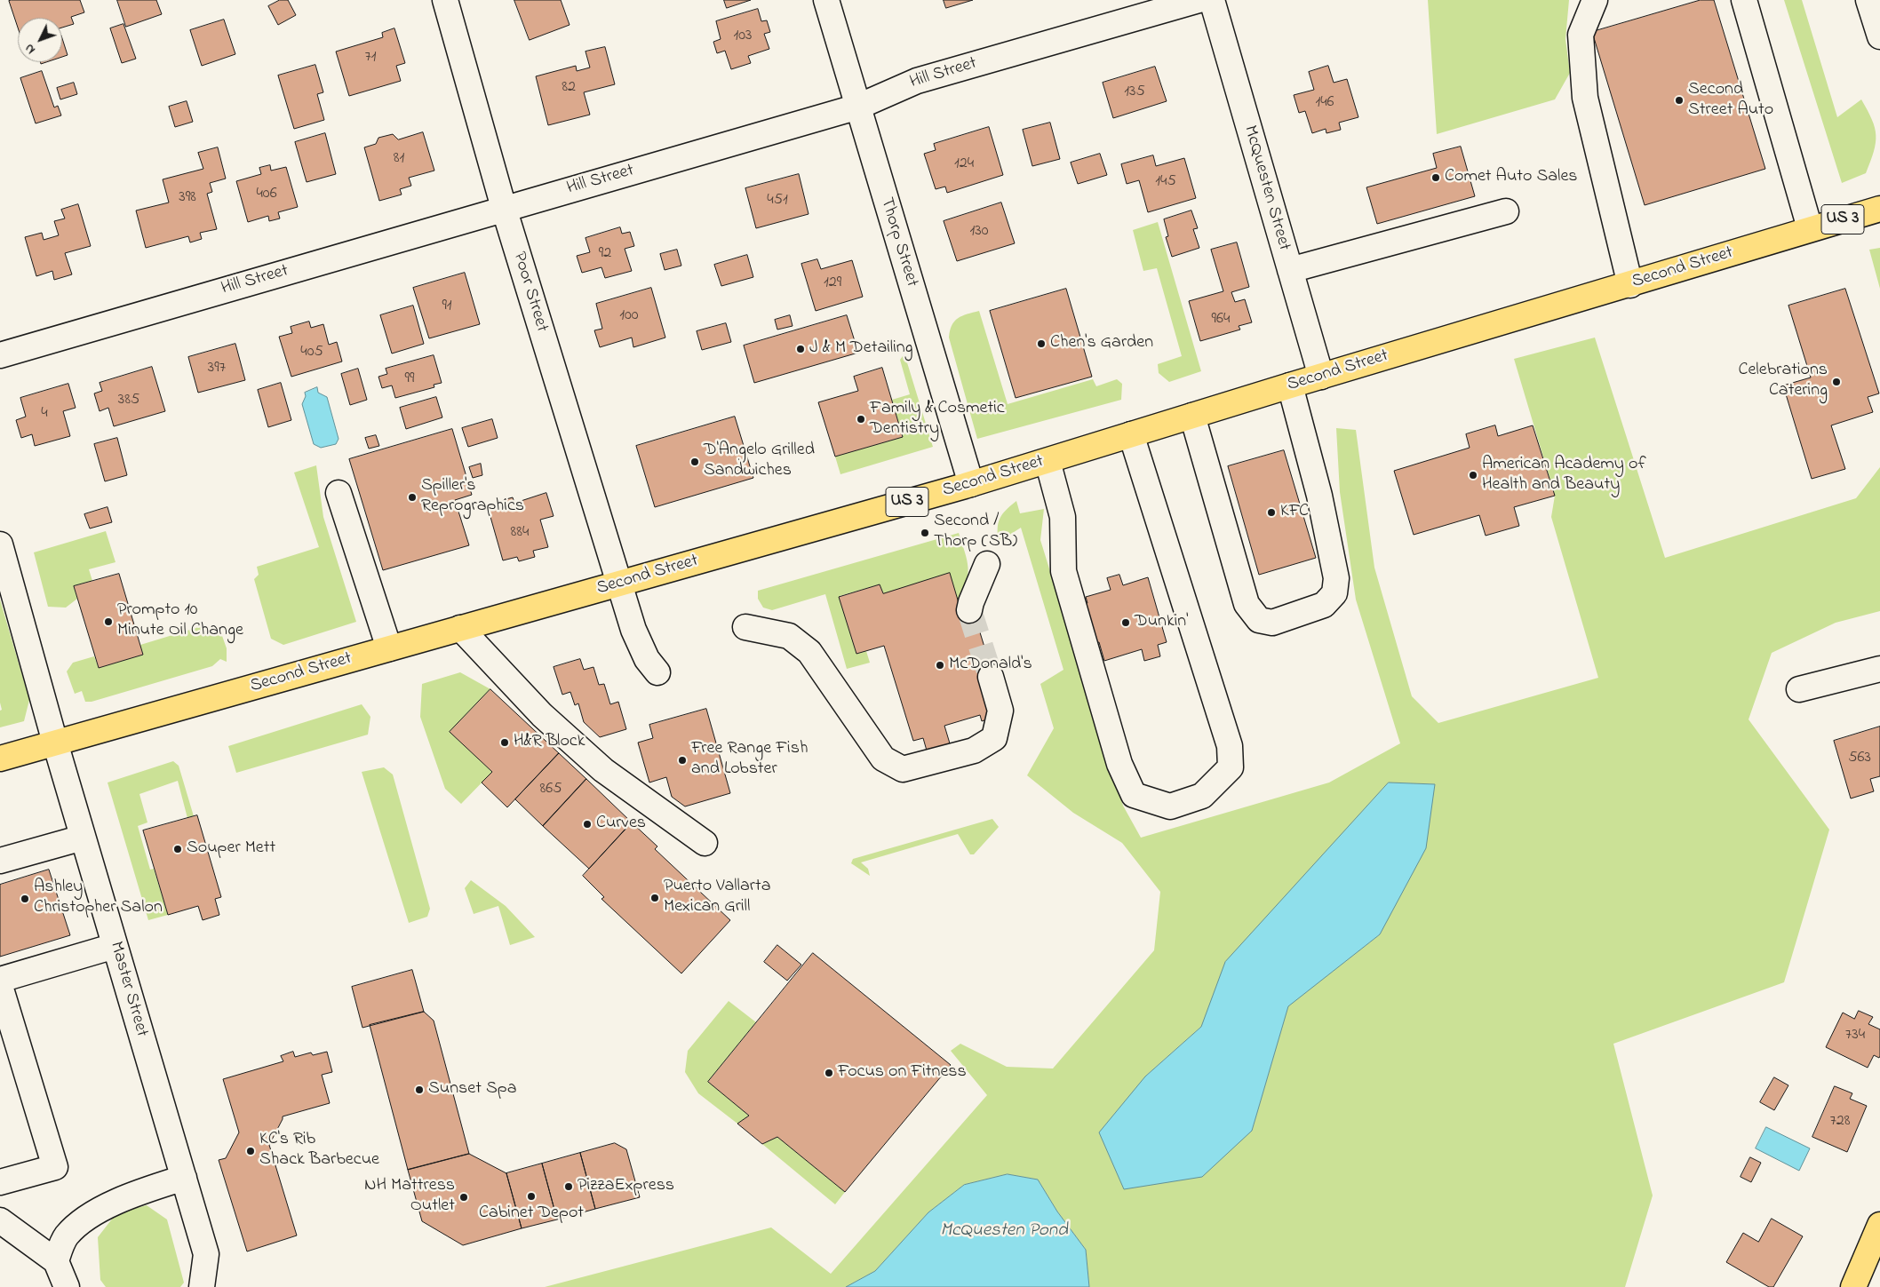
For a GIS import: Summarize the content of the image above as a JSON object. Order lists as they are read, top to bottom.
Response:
{
  "streets": {
    "main road": ["US 3", "Second Street"],
    "street": [
      "Hill Street",
      "McQuesten Street",
      "Thorp Street",
      "Poor Street",
      "Master Street"
    ]
  },
  "crossings": [
    ["Hill Street", "Thorp Street"],
    ["Hill Street", "Poor Street"],
    ["McQuesten Street", "Second Street"],
    ["Thorp Street", "Second Street"],
    ["Second Street", "Poor Street"],
    ["Second Street", "Master Street"]
  ],
  "water": ["McQuesten Pond"],
  "places": [
    "Second Street Auto",
    "Comet Auto Sales",
    "Chen's Garden",
    "J & M Detailing",
    "Celebrations Catering",
    "Family & Cosmetic Dentistry",
    "D'Angelo Grilled Sandwiches",
    "American Academy of Health and Beauty",
    "Spiller's Reprographics",
    "KFC",
    "Second / Thorp (SB)",
    "Prompto 10 Minute Oil Change",
    "Dunkin'",
    "McDonald's",
    "H&R Block",
    "Free Range Fish and Lobster",
    "Curves",
    "Souper Mett",
    "Puerto Vallarta Mexican Grill",
    "Ashley Christopher Salon",
    "Focus on Fitness",
    "Sunset Spa",
    "KC's Rib Shack Barbecue",
    "PizzaExpress",
    "Cabinet Depot",
    "NH Mattress Outlet"
  ],
  "house_numbers": [
    "103",
    "71",
    "82",
    "135",
    "146",
    "81",
    "124",
    "145",
    "406",
    "398",
    "451",
    "130",
    "92",
    "129",
    "91",
    "100",
    "964",
    "405",
    "397",
    "99",
    "385",
    "4",
    "884",
    "563",
    "865",
    "734",
    "728"
  ],
  "north": "bottom left"
}
